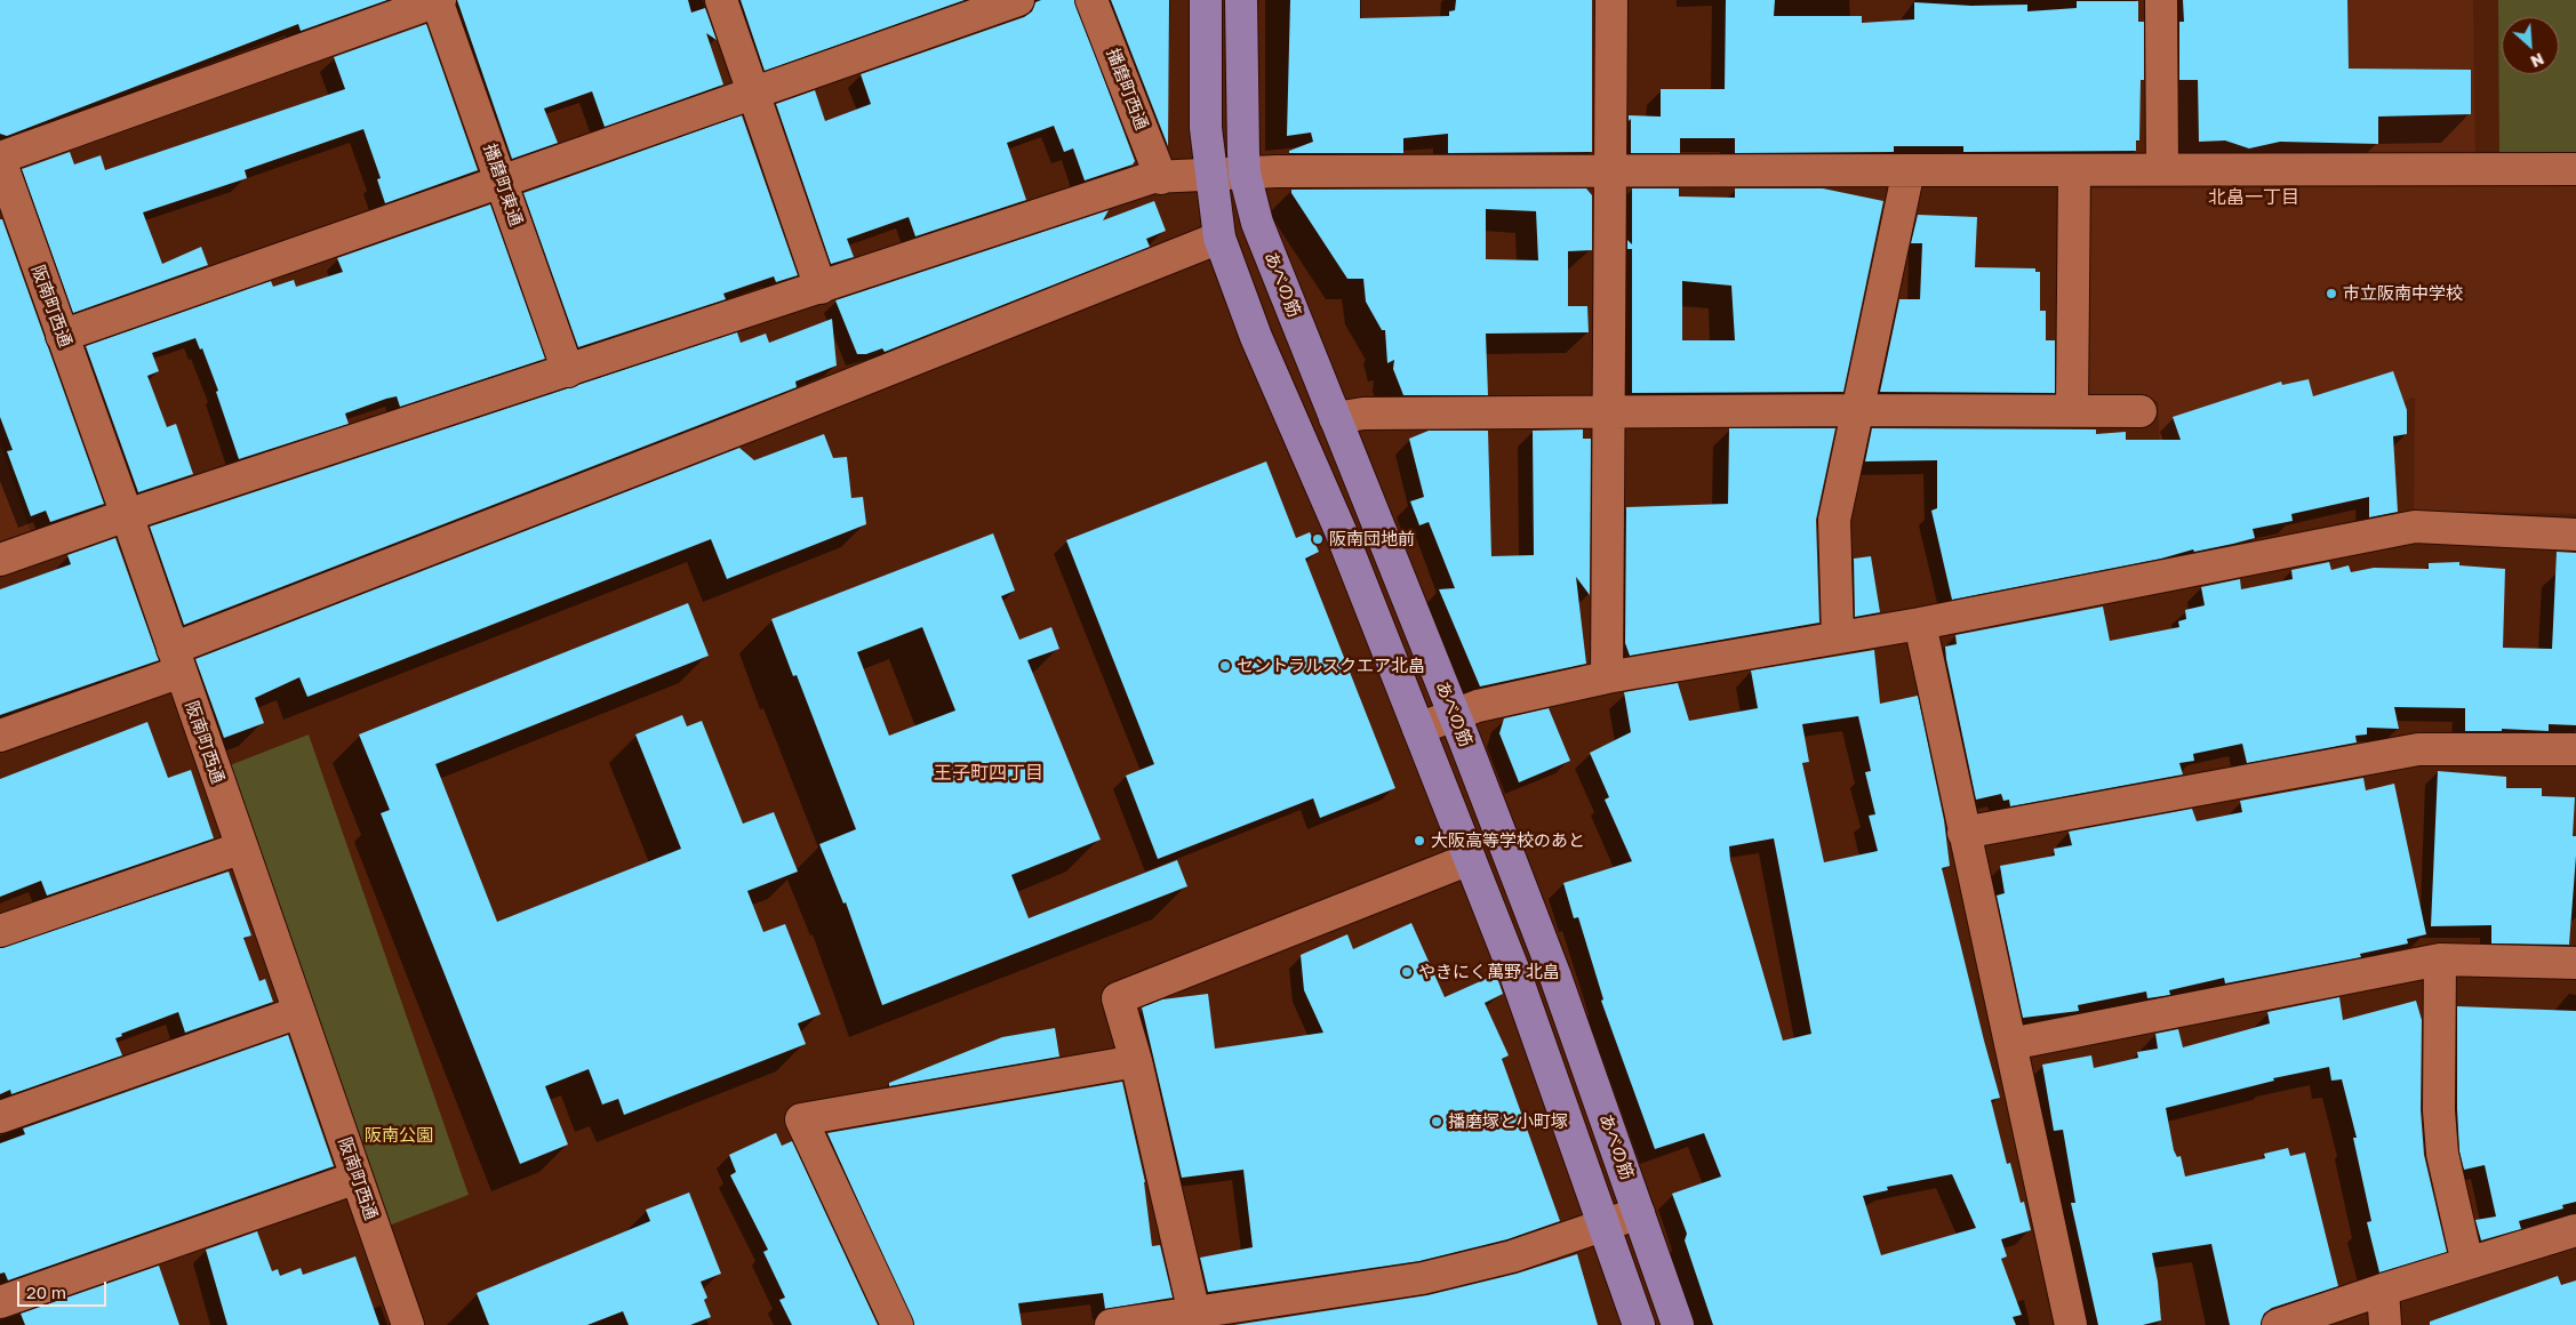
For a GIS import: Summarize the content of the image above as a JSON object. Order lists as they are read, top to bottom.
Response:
{
  "streets": {
    "main road": ["あべの筋"],
    "street": ["播磨町西通", "播磨町東通", "阪南町西通"]
  },
  "districts": ["北畠一丁目", "王子町四丁目"],
  "parks": ["阪南公園"],
  "places": [
    "市立阪南中学校",
    "阪南団地前",
    "セントラルスクエア北畠",
    "大阪高等学校のあと",
    "やきにく萬野 北畠",
    "播磨塚と小町塚"
  ],
  "scale_bar": "20 m",
  "north": "bottom right"
}
